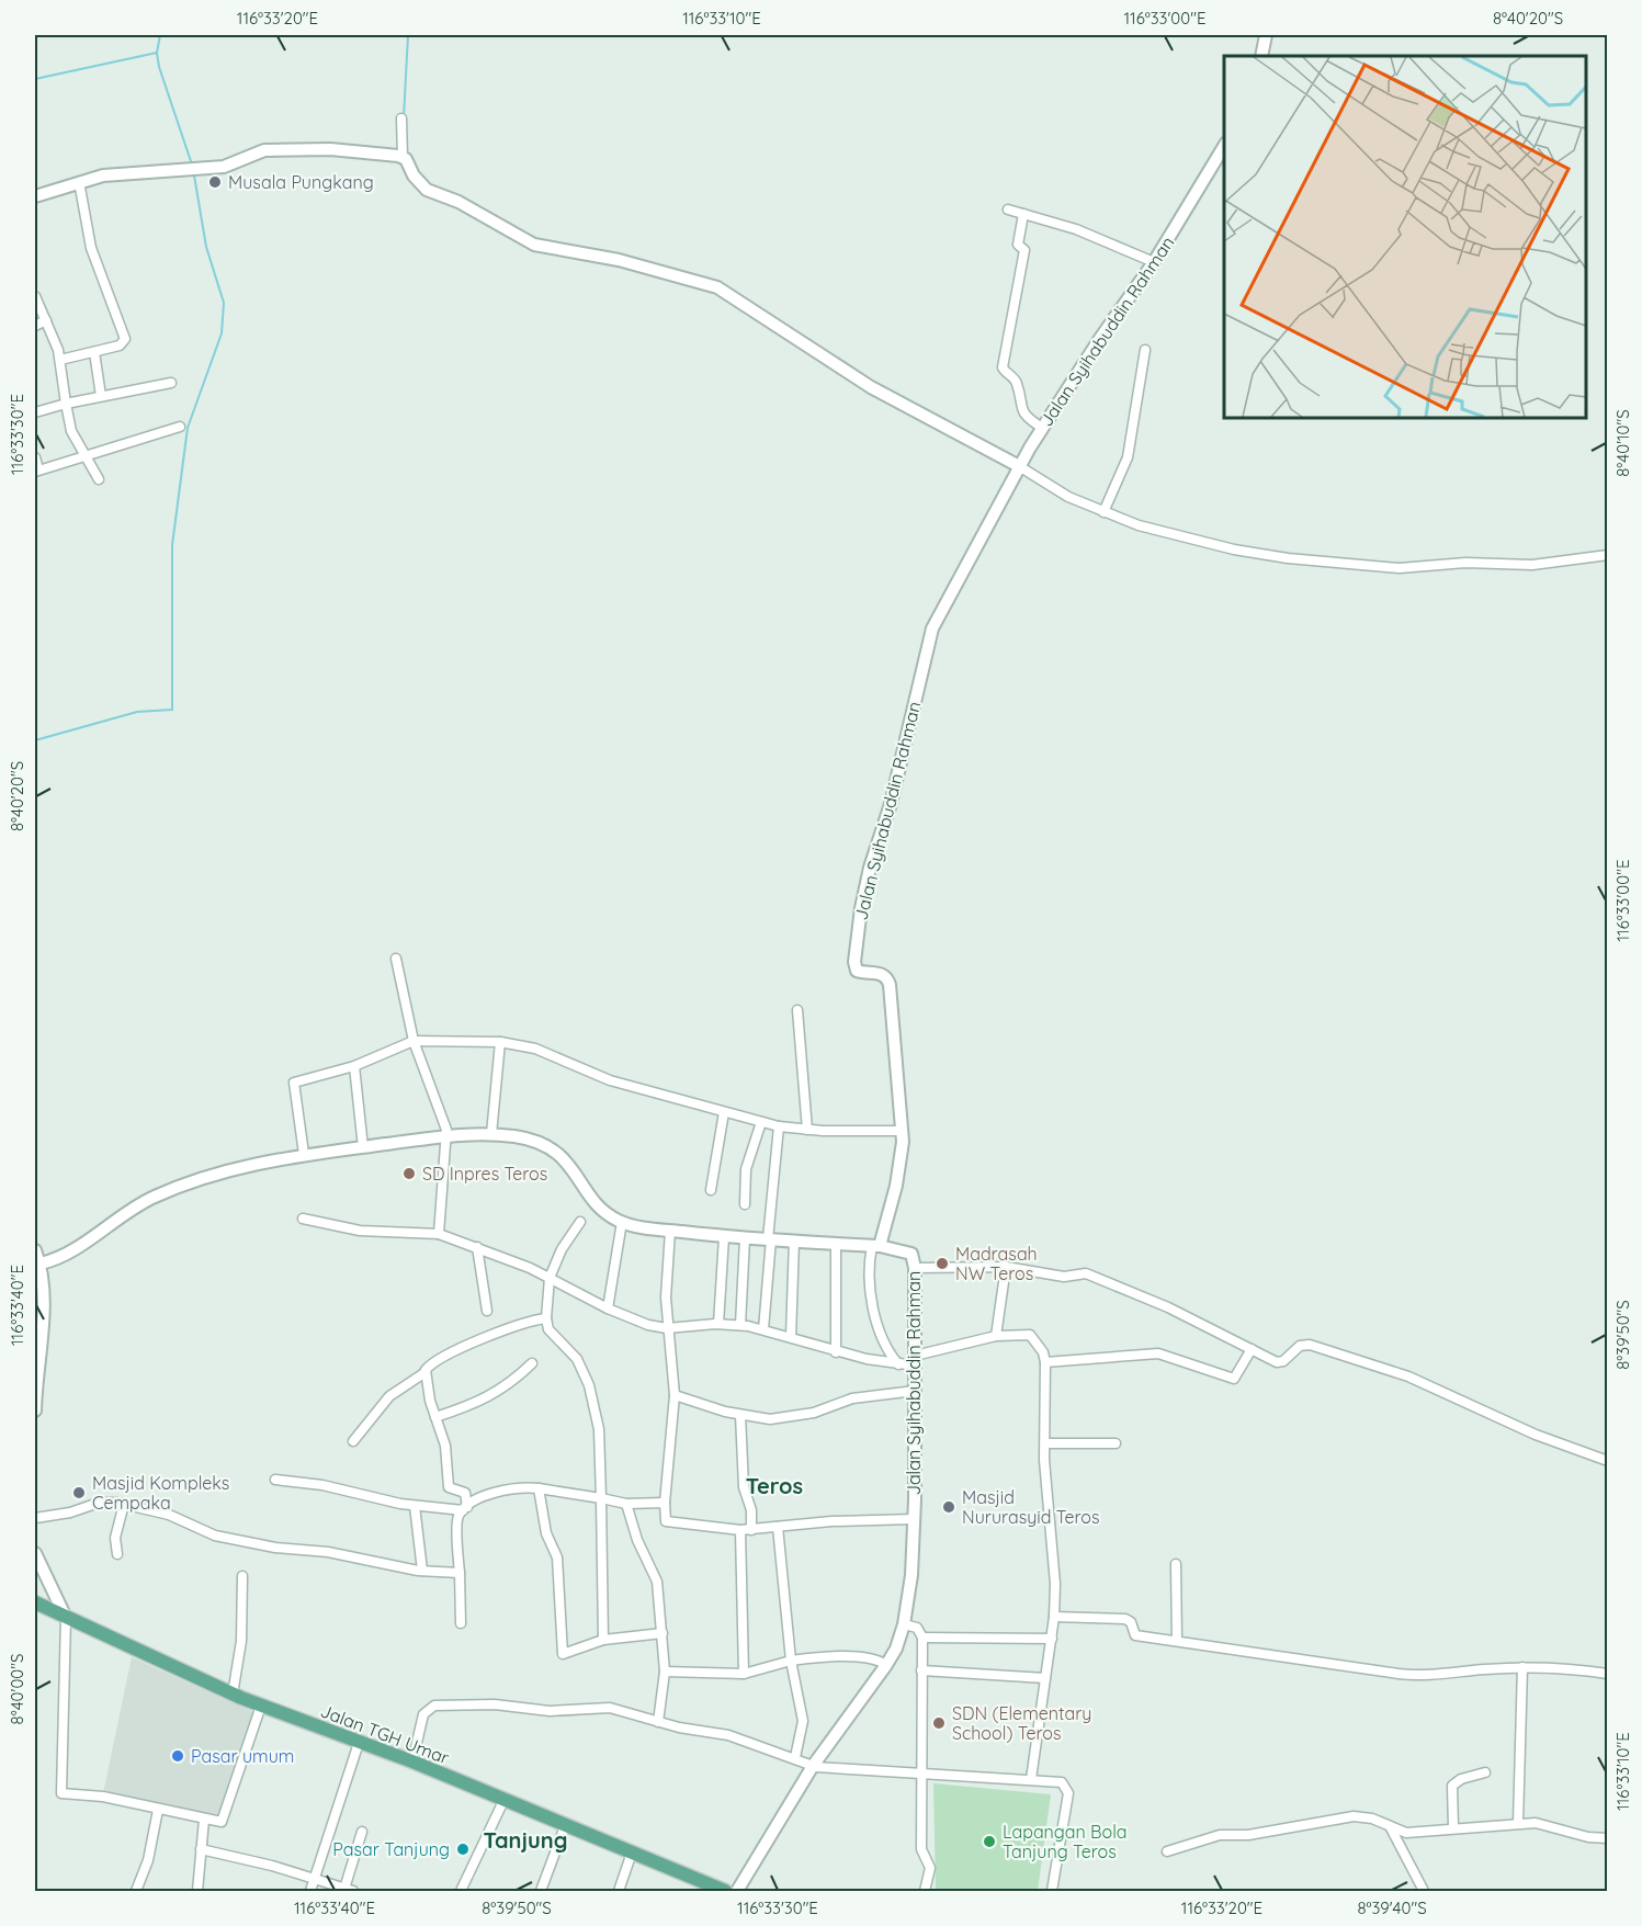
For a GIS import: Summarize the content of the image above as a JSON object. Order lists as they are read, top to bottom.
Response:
{
  "streets": {
    "main road": ["Jalan TGH Umar"],
    "street": ["Jalan Syihabuddin Rahman"]
  },
  "districts": ["Teros", "Tanjung"],
  "places": [
    "Musala Pungkang",
    "SD Inpres Teros",
    "Madrasah NW Teros",
    "Masjid Kompleks Cempaka",
    "Masjid Nururasyid Teros",
    "SDN (Elementary School) Teros",
    "Pasar umum",
    "Lapangan Bola Tanjung Teros",
    "Pasar Tanjung"
  ],
  "coordinates": [
    "116°33'20\"E",
    "116°33'10\"E",
    "116°33'00\"E",
    "8°40'20\"S",
    "116°33'30\"E",
    "8°40'10\"S",
    "116°33'40\"E",
    "8°39'50\"S",
    "8°40'00\"S",
    "8°39'40\"S"
  ]
}
